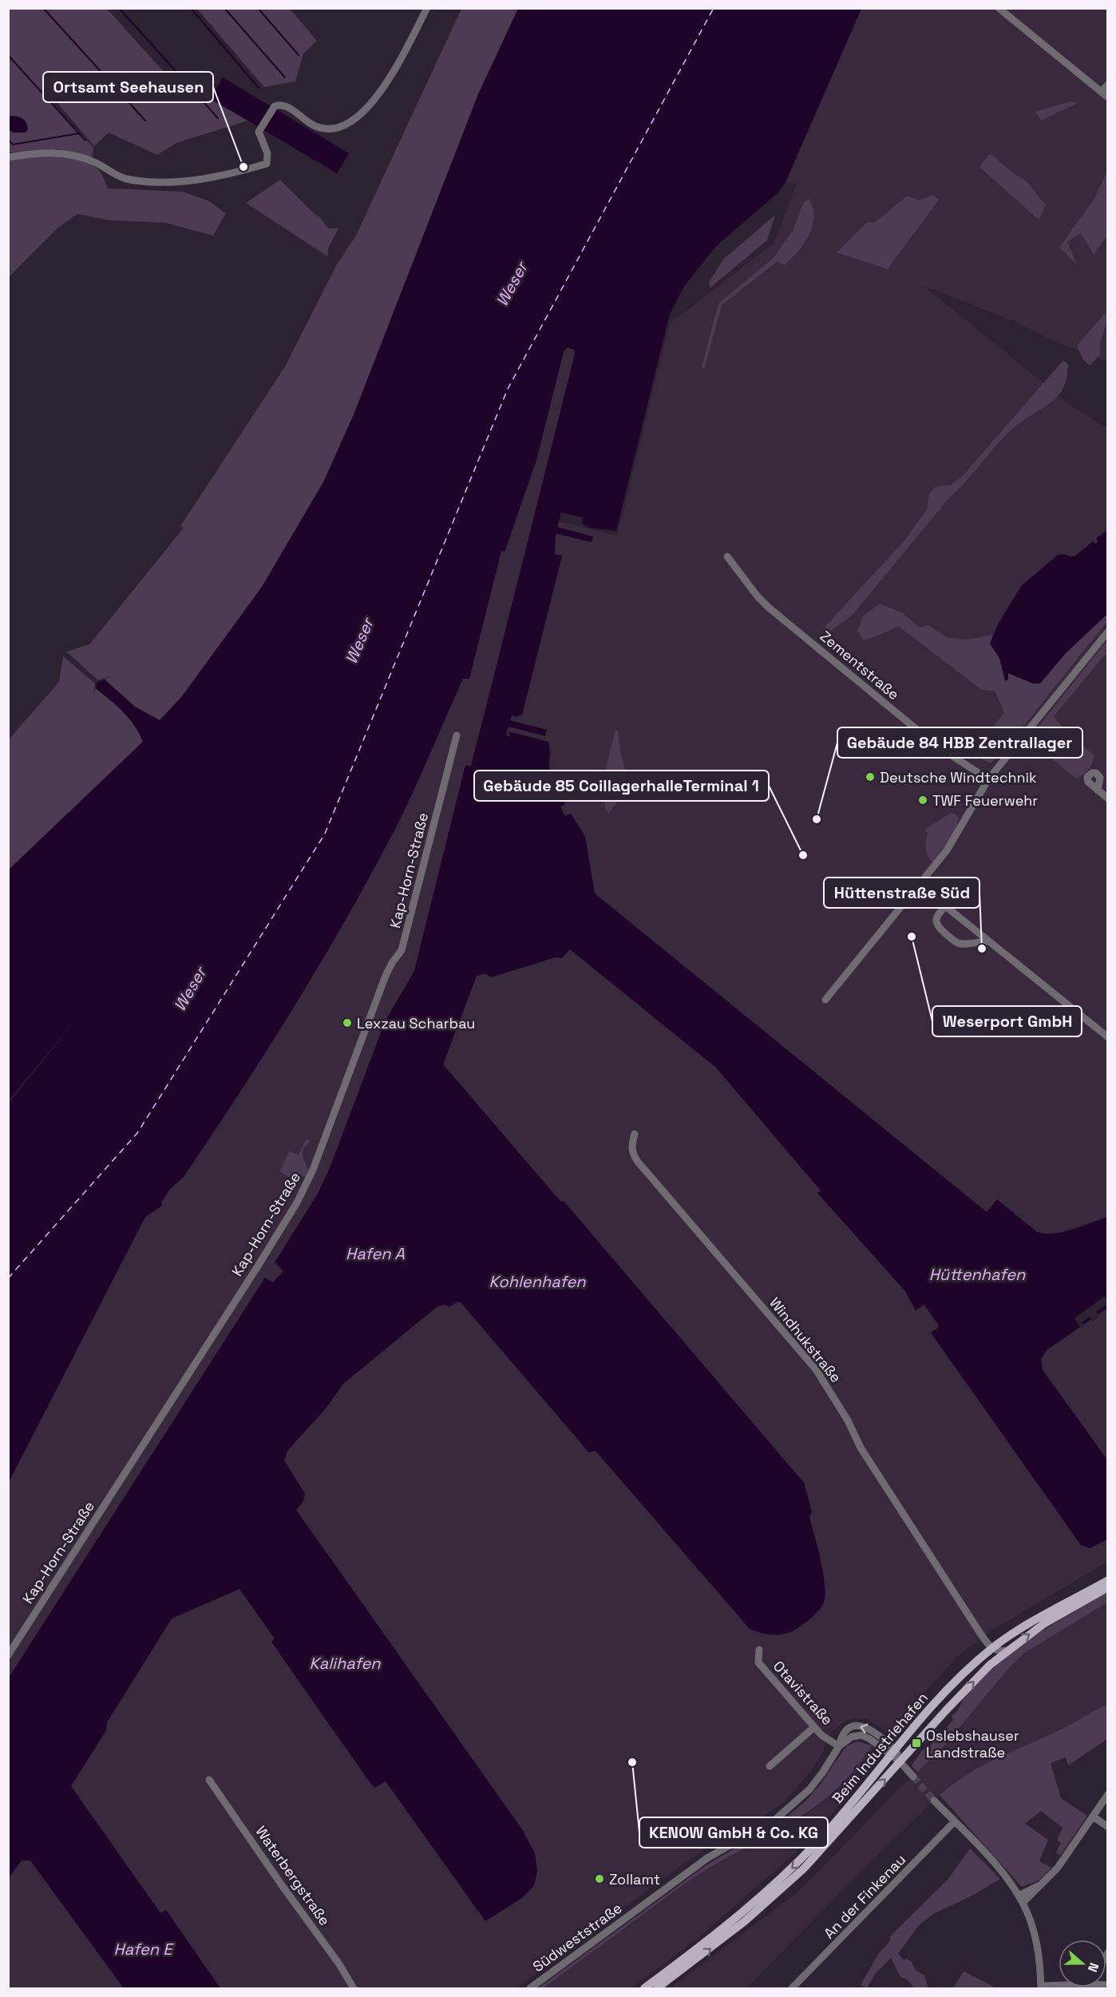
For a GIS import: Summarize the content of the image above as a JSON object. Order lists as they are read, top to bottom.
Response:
{
  "streets": {
    "main road": ["Beim Industriehafen"],
    "street": [
      "Zementstraße",
      "Kap-Horn-Straße",
      "Windhukstraße",
      "Otavistraße",
      "Waterbergstraße",
      "An der Finkenau",
      "Südweststraße"
    ]
  },
  "crossings": [
    ["Windhukstraße", "Beim Industriehafen"],
    ["Otavistraße", "Südweststraße"]
  ],
  "water": [
    "Weser",
    "Hafen A",
    "Hüttenhafen",
    "Kohlenhafen",
    "Kalihafen",
    "Hafen E"
  ],
  "places": {
    "other": [
      "Ortsamt Seehausen",
      "Deutsche Windtechnik",
      "TWF Feuerwehr",
      "Gebäude 84 HBB Zentrallager",
      "Gebäude 85 CoillagerhalleTerminal 1",
      "Weserport GmbH",
      "Hüttenstraße Süd",
      "Lexzau Scharbau",
      "KENOW GmbH & Co. KG",
      "Zollamt"
    ],
    "transit": ["Oslebshauser Landstraße"]
  },
  "north": "right"
}
